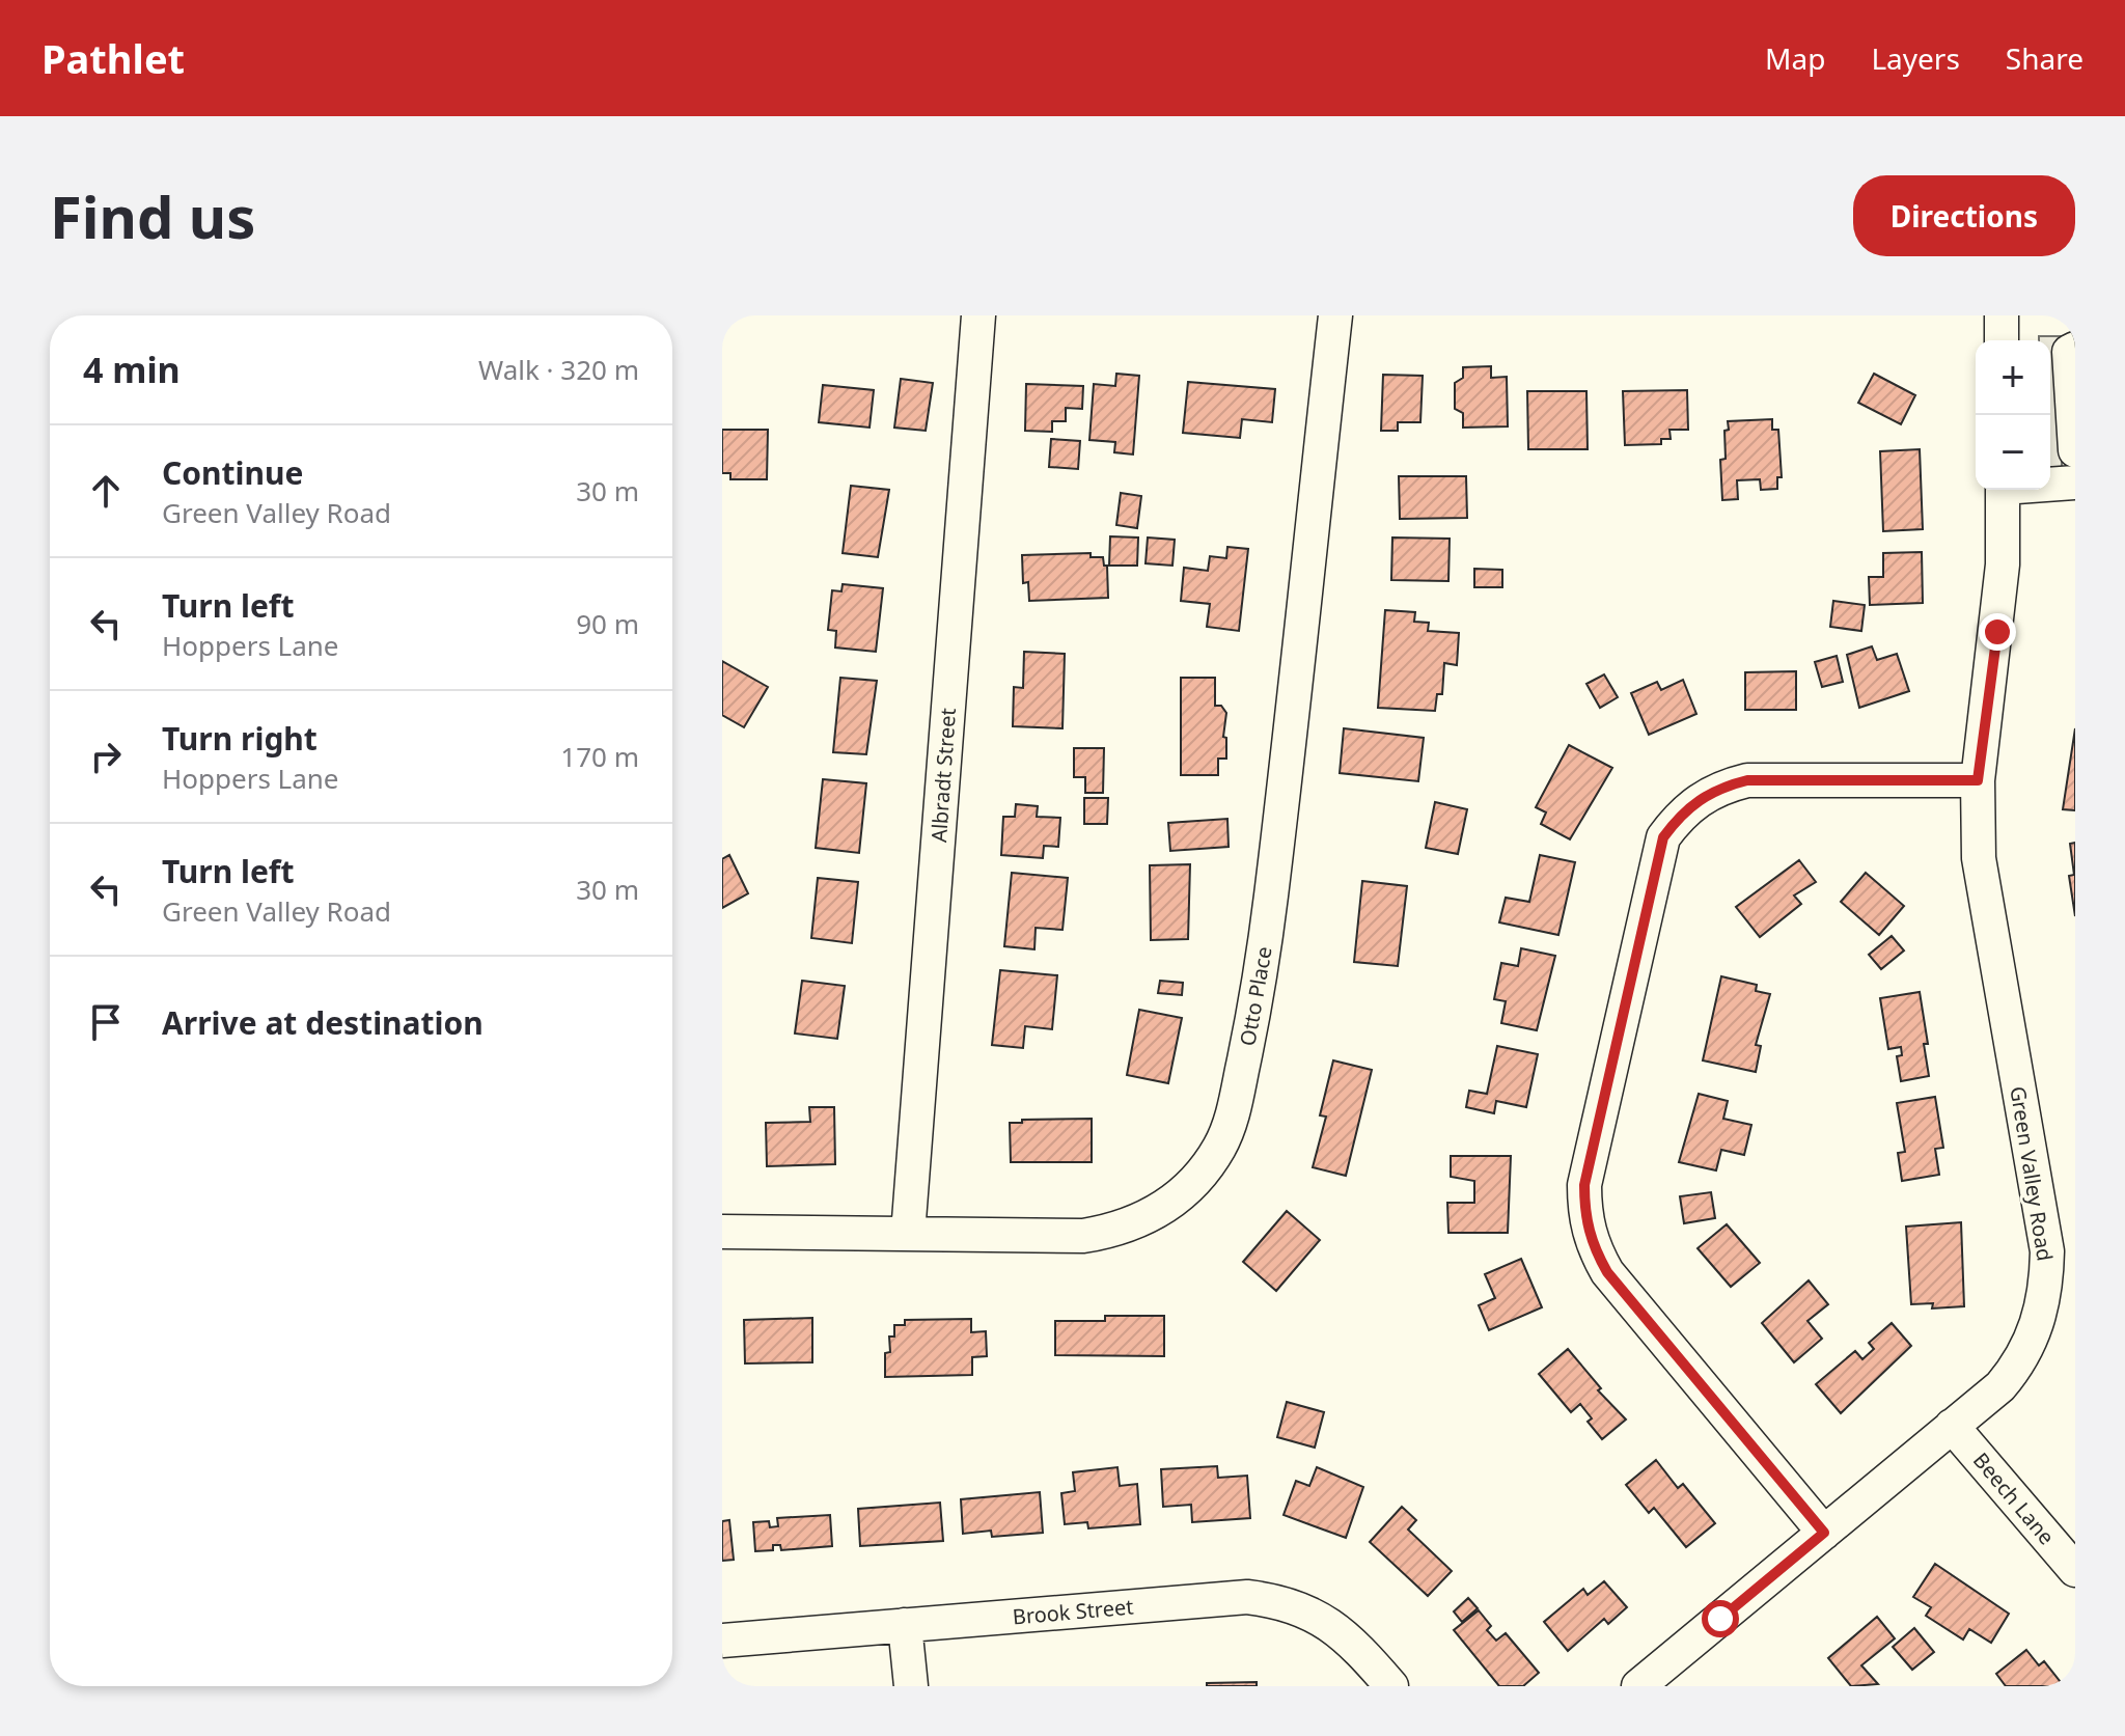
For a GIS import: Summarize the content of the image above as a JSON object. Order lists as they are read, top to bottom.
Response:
{
  "streets": {
    "street": [
      "Albradt Street",
      "Otto Place",
      "Green Valley Road",
      "Beech Lane",
      "Brook Street"
    ]
  },
  "crossings": [
    ["Albradt Street", "Otto Place"],
    ["Green Valley Road", "Beech Lane"]
  ],
  "page": {
    "header": "Pathlet",
    "nav": ["Map", "Layers", "Share"],
    "buttons": "Directions",
    "title": "Find us",
    "heading": ["4 min", "Walk · 320 m"],
    "map_buttons": ["+", "−"],
    "list": [
      ["Continue", "Green Valley Road", "30 m"],
      ["Turn left", "Hoppers Lane", "90 m"],
      ["Turn right", "Hoppers Lane", "170 m"],
      ["Turn left", "Green Valley Road", "30 m"],
      "Arrive at destination"
    ]
  }
}
